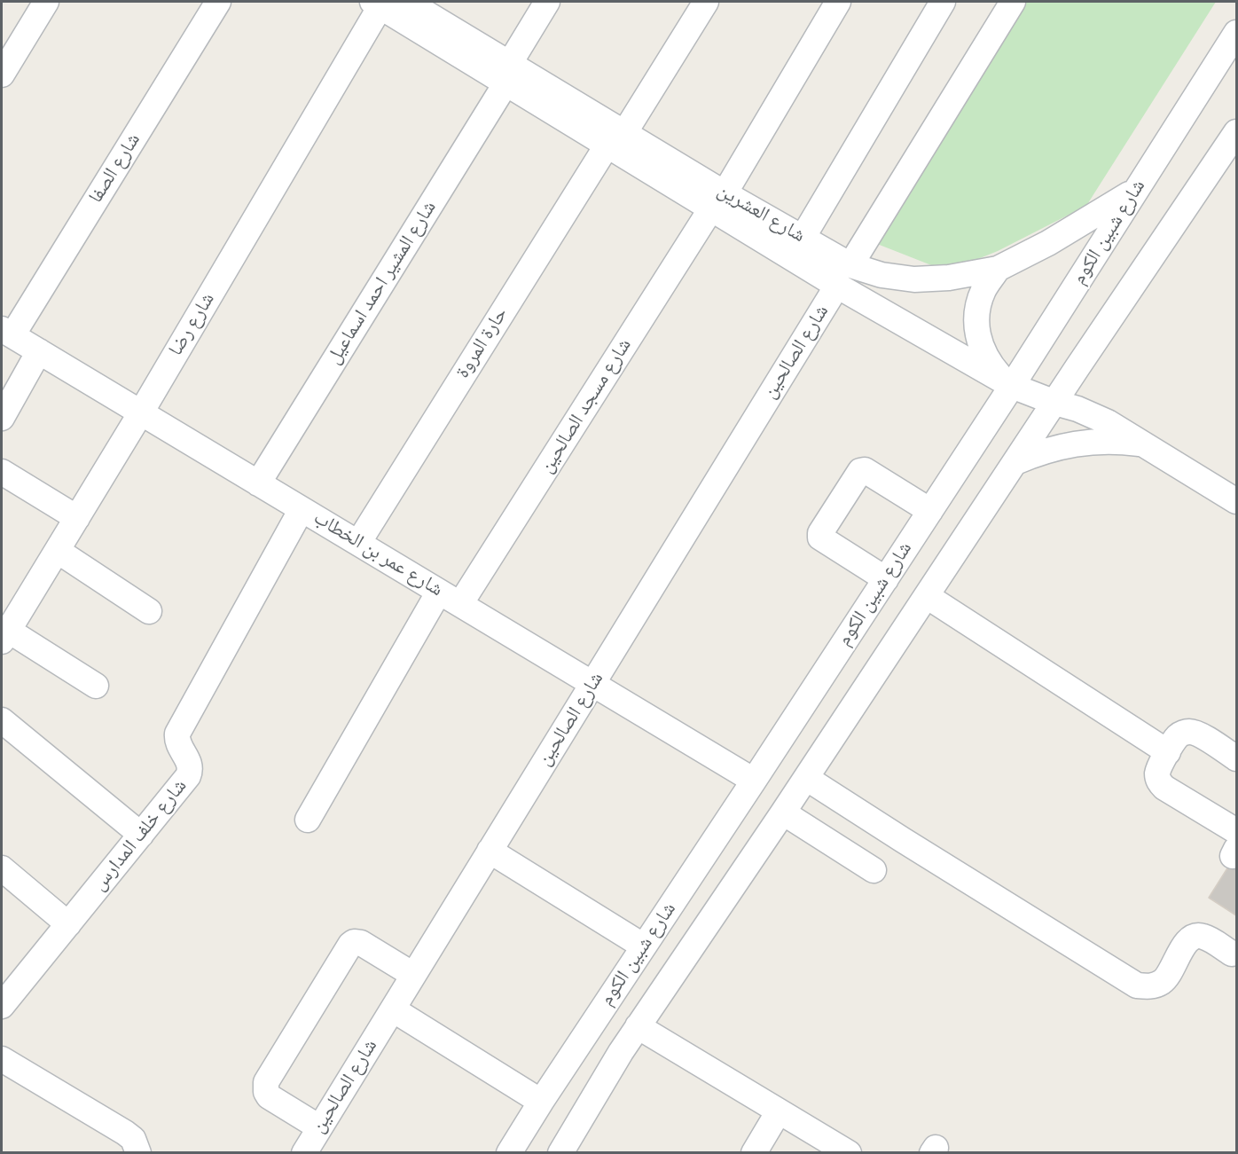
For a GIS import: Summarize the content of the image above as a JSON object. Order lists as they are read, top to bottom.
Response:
{
  "streets": {
    "street": [
      "شارع الصفا",
      "شارع العشرين",
      "شارع شبين الكوم",
      "شارع المشير احمد اسماعيل",
      "شارع رضا",
      "حارة المروة",
      "شارع الصالحين",
      "شارع مسجد الصالحين",
      "شارع عمر بن الخطاب",
      "شارع خلف المدارس"
    ]
  },
  "crossings": [
    ["شارع الصفا", "شارع عمر بن الخطاب"],
    ["شارع العشرين", "شارع شبين الكوم"],
    ["شارع العشرين", "شارع المشير احمد اسماعيل"],
    ["شارع العشرين", "شارع رضا"],
    ["شارع العشرين", "حارة المروة"],
    ["شارع العشرين", "شارع الصالحين"],
    ["شارع العشرين", "شارع مسجد الصالحين"],
    ["شارع شبين الكوم", "شارع عمر بن الخطاب"],
    ["شارع المشير احمد اسماعيل", "شارع عمر بن الخطاب"],
    ["شارع رضا", "شارع عمر بن الخطاب"],
    ["حارة المروة", "شارع عمر بن الخطاب"],
    ["شارع الصالحين", "شارع عمر بن الخطاب"],
    ["شارع مسجد الصالحين", "شارع عمر بن الخطاب"],
    ["شارع عمر بن الخطاب", "شارع خلف المدارس"]
  ]
}
